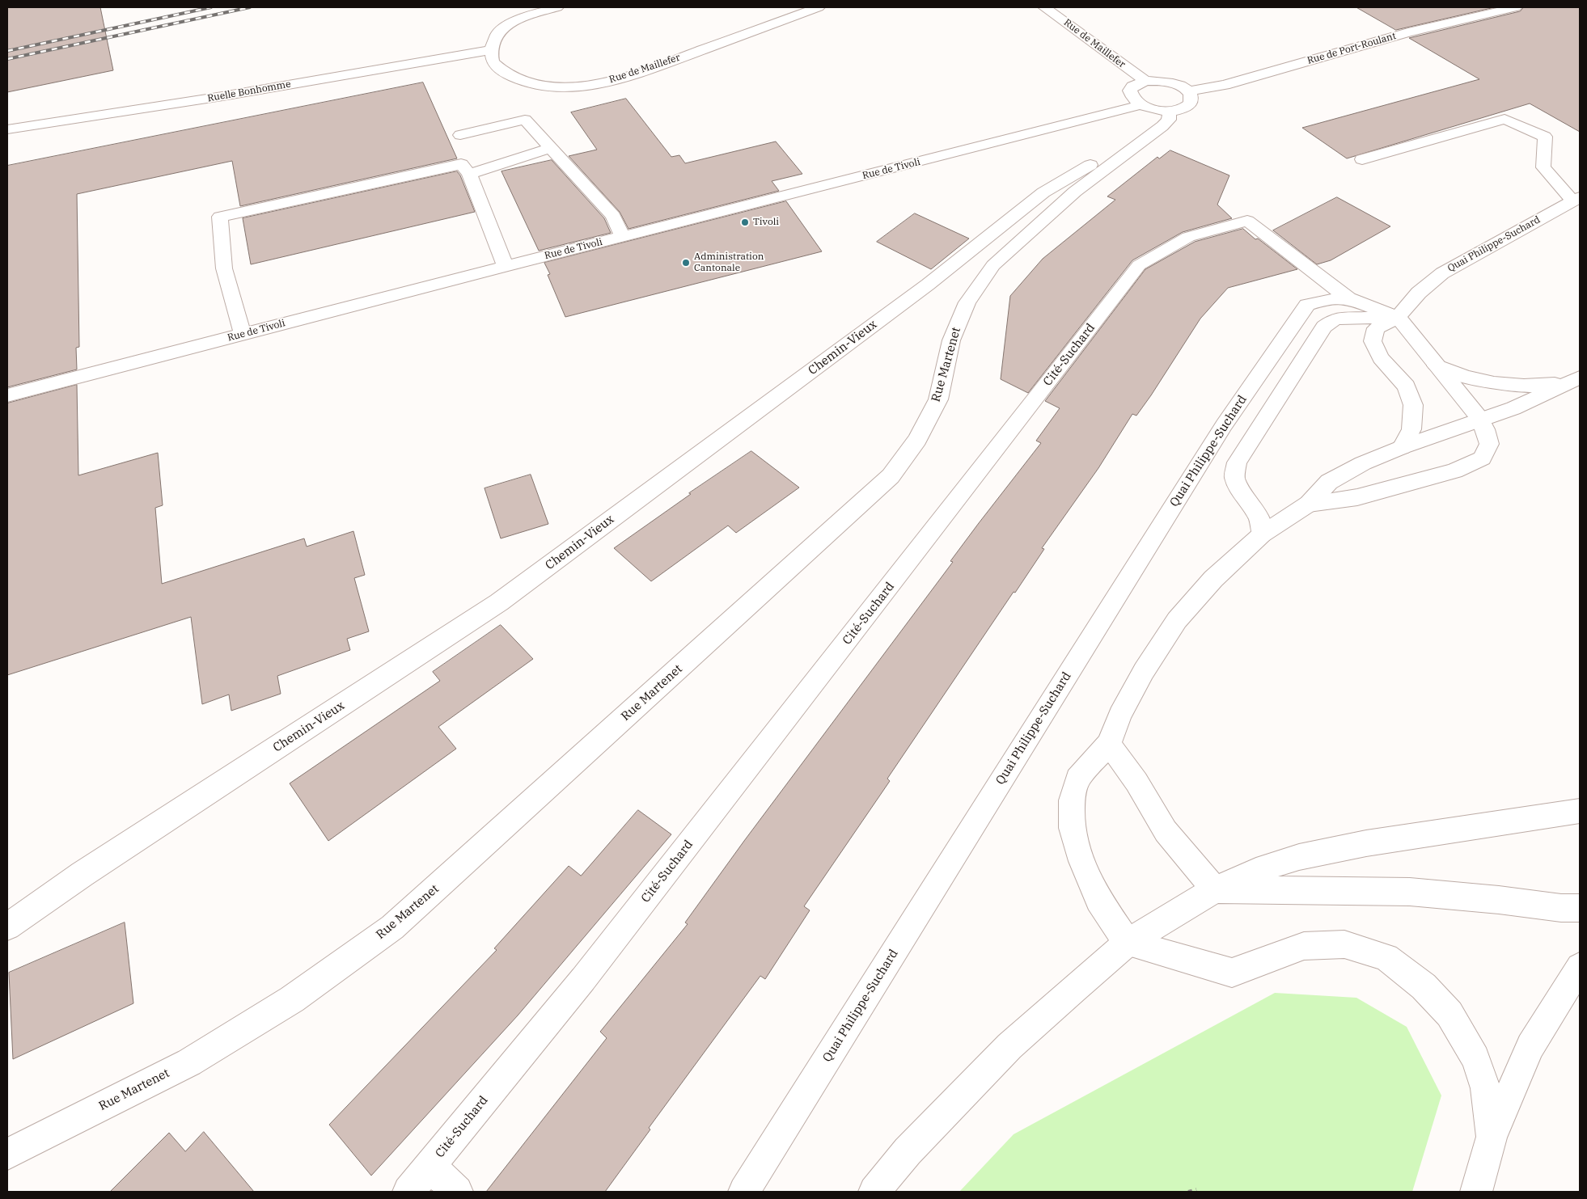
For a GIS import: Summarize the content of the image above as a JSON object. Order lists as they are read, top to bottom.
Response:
{
  "streets": {
    "main road": [
      "Rue de Maillefer",
      "Rue de Port-Roulant",
      "Ruelle Bonhomme",
      "Rue de Tivoli",
      "Quai Philippe-Suchard",
      "Chemin-Vieux",
      "Cité-Suchard",
      "Rue Martenet"
    ]
  },
  "crossings": [
    ["Rue de Maillefer", "Ruelle Bonhomme"],
    ["Quai Philippe-Suchard", "Cité-Suchard"],
    ["Chemin-Vieux", "Rue Martenet"]
  ],
  "places": ["Tivoli", "Administration Cantonale"]
}
